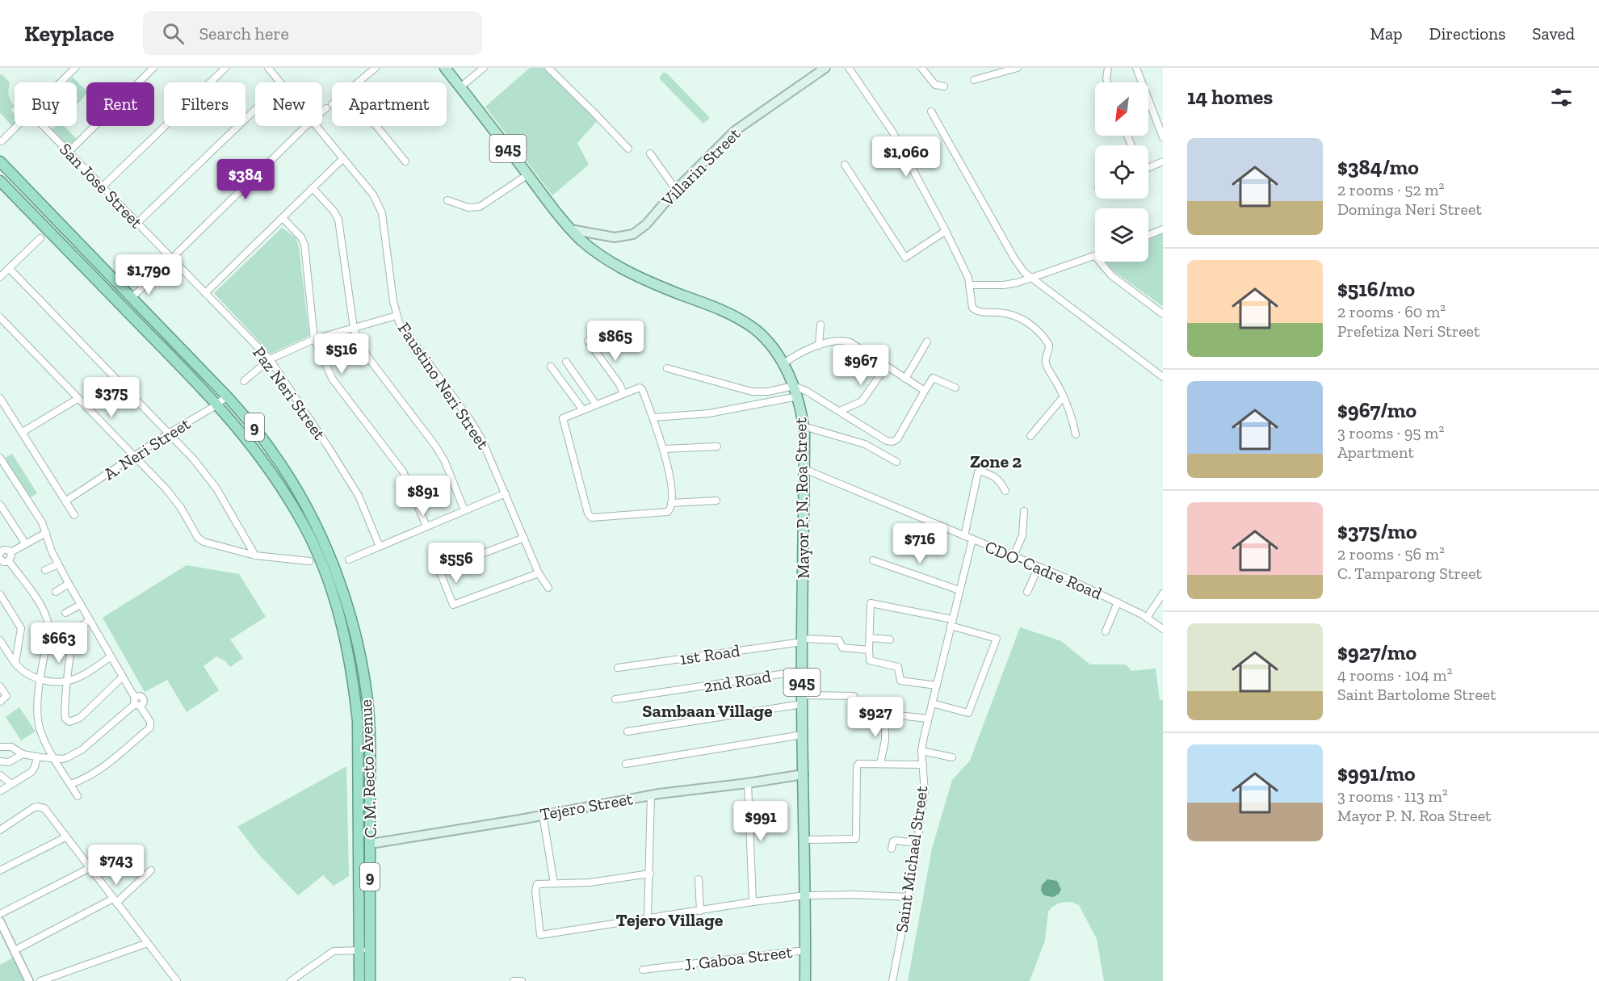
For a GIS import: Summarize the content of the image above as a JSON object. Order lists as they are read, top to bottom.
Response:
{
  "streets": {
    "highway": ["9", "C. M. Recto Avenue"],
    "main road": [
      "945",
      "Villarin Street",
      "Mayor P. N. Roa Street",
      "Tejero Street"
    ],
    "street": [
      "San Jose Street",
      "Faustino Neri Street",
      "Paz Neri Street",
      "A. Neri Street",
      "CDO-Cadre Road",
      "1st Road",
      "2nd Road",
      "Saint Michael Street",
      "J. Gaboa Street"
    ]
  },
  "crossings": [
    ["Villarin Street", "Mayor P. N. Roa Street"],
    ["San Jose Street", "Paz Neri Street"],
    ["A. Neri Street", "C. M. Recto Avenue"],
    ["Mayor P. N. Roa Street", "CDO-Cadre Road"],
    ["Mayor P. N. Roa Street", "1st Road"],
    ["Mayor P. N. Roa Street", "2nd Road"],
    ["Mayor P. N. Roa Street", "Tejero Street"],
    ["Mayor P. N. Roa Street", "J. Gaboa Street"],
    ["CDO-Cadre Road", "Saint Michael Street"],
    ["C. M. Recto Avenue", "Tejero Street"]
  ],
  "districts": ["Zone 2", "Sambaan Village", "Tejero Village"],
  "north": "bottom left",
  "page": {
    "header": "Keyplace",
    "search": "Search here",
    "nav": ["Map", "Directions", "Saved"],
    "heading": "14 homes",
    "chip": [
      "Buy",
      "Rent",
      "Filters",
      "New",
      "Apartment"
    ],
    "list": [
      {
        "name": "$384/mo",
        "note": "2 rooms · 52 m² · Dominga Neri Street"
      },
      {
        "name": "$516/mo",
        "note": "2 rooms · 60 m² · Prefetiza Neri Street"
      },
      {
        "name": "$967/mo",
        "note": "3 rooms · 95 m² · Apartment"
      },
      {
        "name": "$375/mo",
        "note": "2 rooms · 56 m² · C. Tamparong Street"
      },
      {
        "name": "$927/mo",
        "note": "4 rooms · 104 m² · Saint Bartolome Street"
      },
      {
        "name": "$991/mo",
        "note": "3 rooms · 113 m² · Mayor P. N. Roa Street"
      }
    ],
    "price": [
      "$1,060",
      "$384",
      "$1,790",
      "$865",
      "$516",
      "$967",
      "$375",
      "$891",
      "$716",
      "$556",
      "$663",
      "$927",
      "$991",
      "$743"
    ]
  }
}
